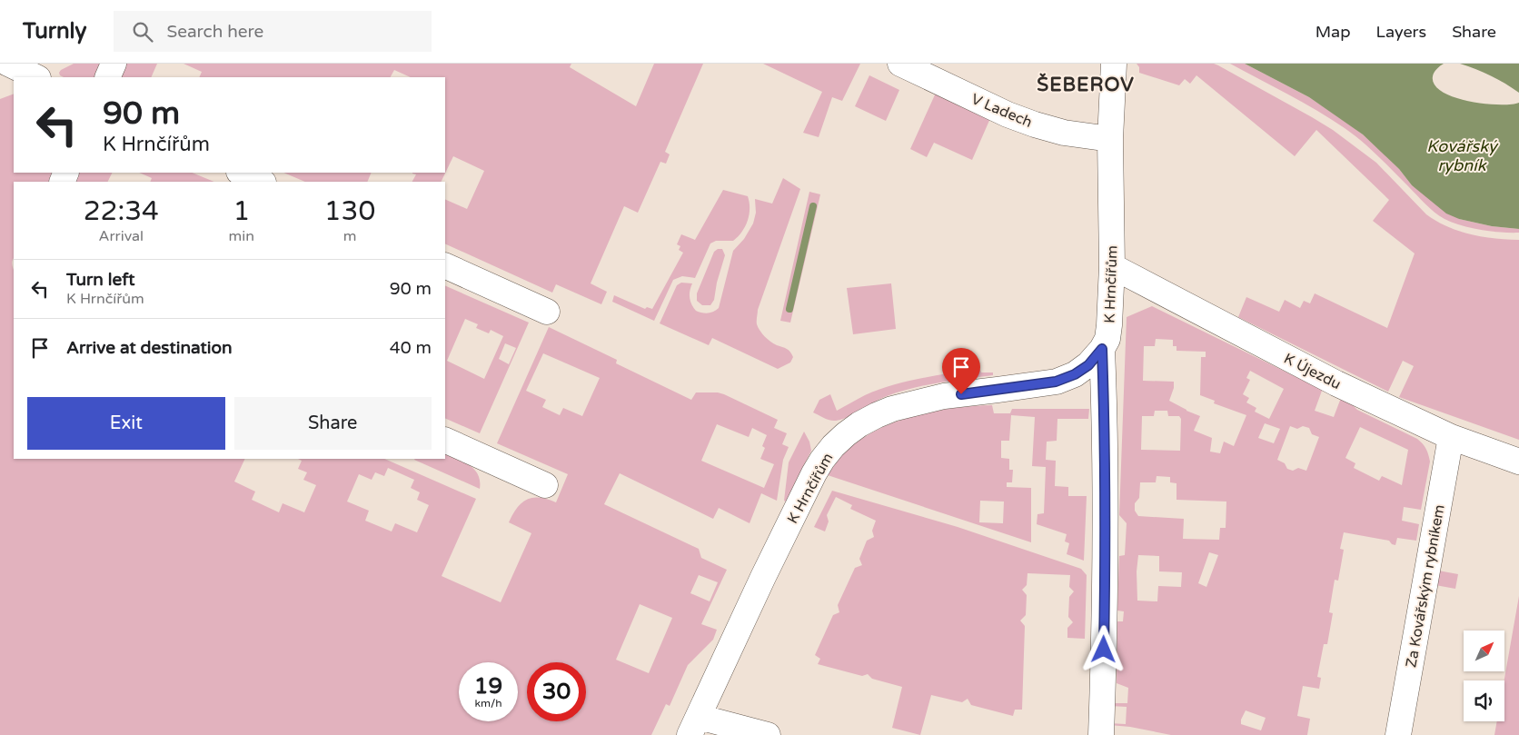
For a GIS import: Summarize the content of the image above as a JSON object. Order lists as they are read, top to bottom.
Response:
{
  "streets": {
    "street": [
      "V Ladech",
      "K Hrnčířům",
      "K Újezdu",
      "Za Kovářským rybníkem"
    ]
  },
  "crossings": [
    ["V Ladech", "K Hrnčířům"],
    ["K Hrnčířům", "K Újezdu"],
    ["K Újezdu", "Za Kovářským rybníkem"]
  ],
  "districts": ["ŠEBEROV"],
  "water": ["Kovářský rybník"],
  "north": "top right",
  "page": {
    "header": "Turnly",
    "search": "Search here",
    "nav": ["Map", "Layers", "Share"],
    "turn": ["90 m", "K Hrnčířům"],
    "eta": [
      "22:34",
      "Arrival",
      "1",
      "min",
      "130",
      "m"
    ],
    "list": [
      {
        "name": "Turn left",
        "note": "K Hrnčířům",
        "value": "90 m"
      },
      {
        "name": "Arrive at destination",
        "value": "40 m"
      }
    ],
    "buttons": ["Exit", "Share"],
    "speed": "19 km/h",
    "limit": "30"
  }
}
